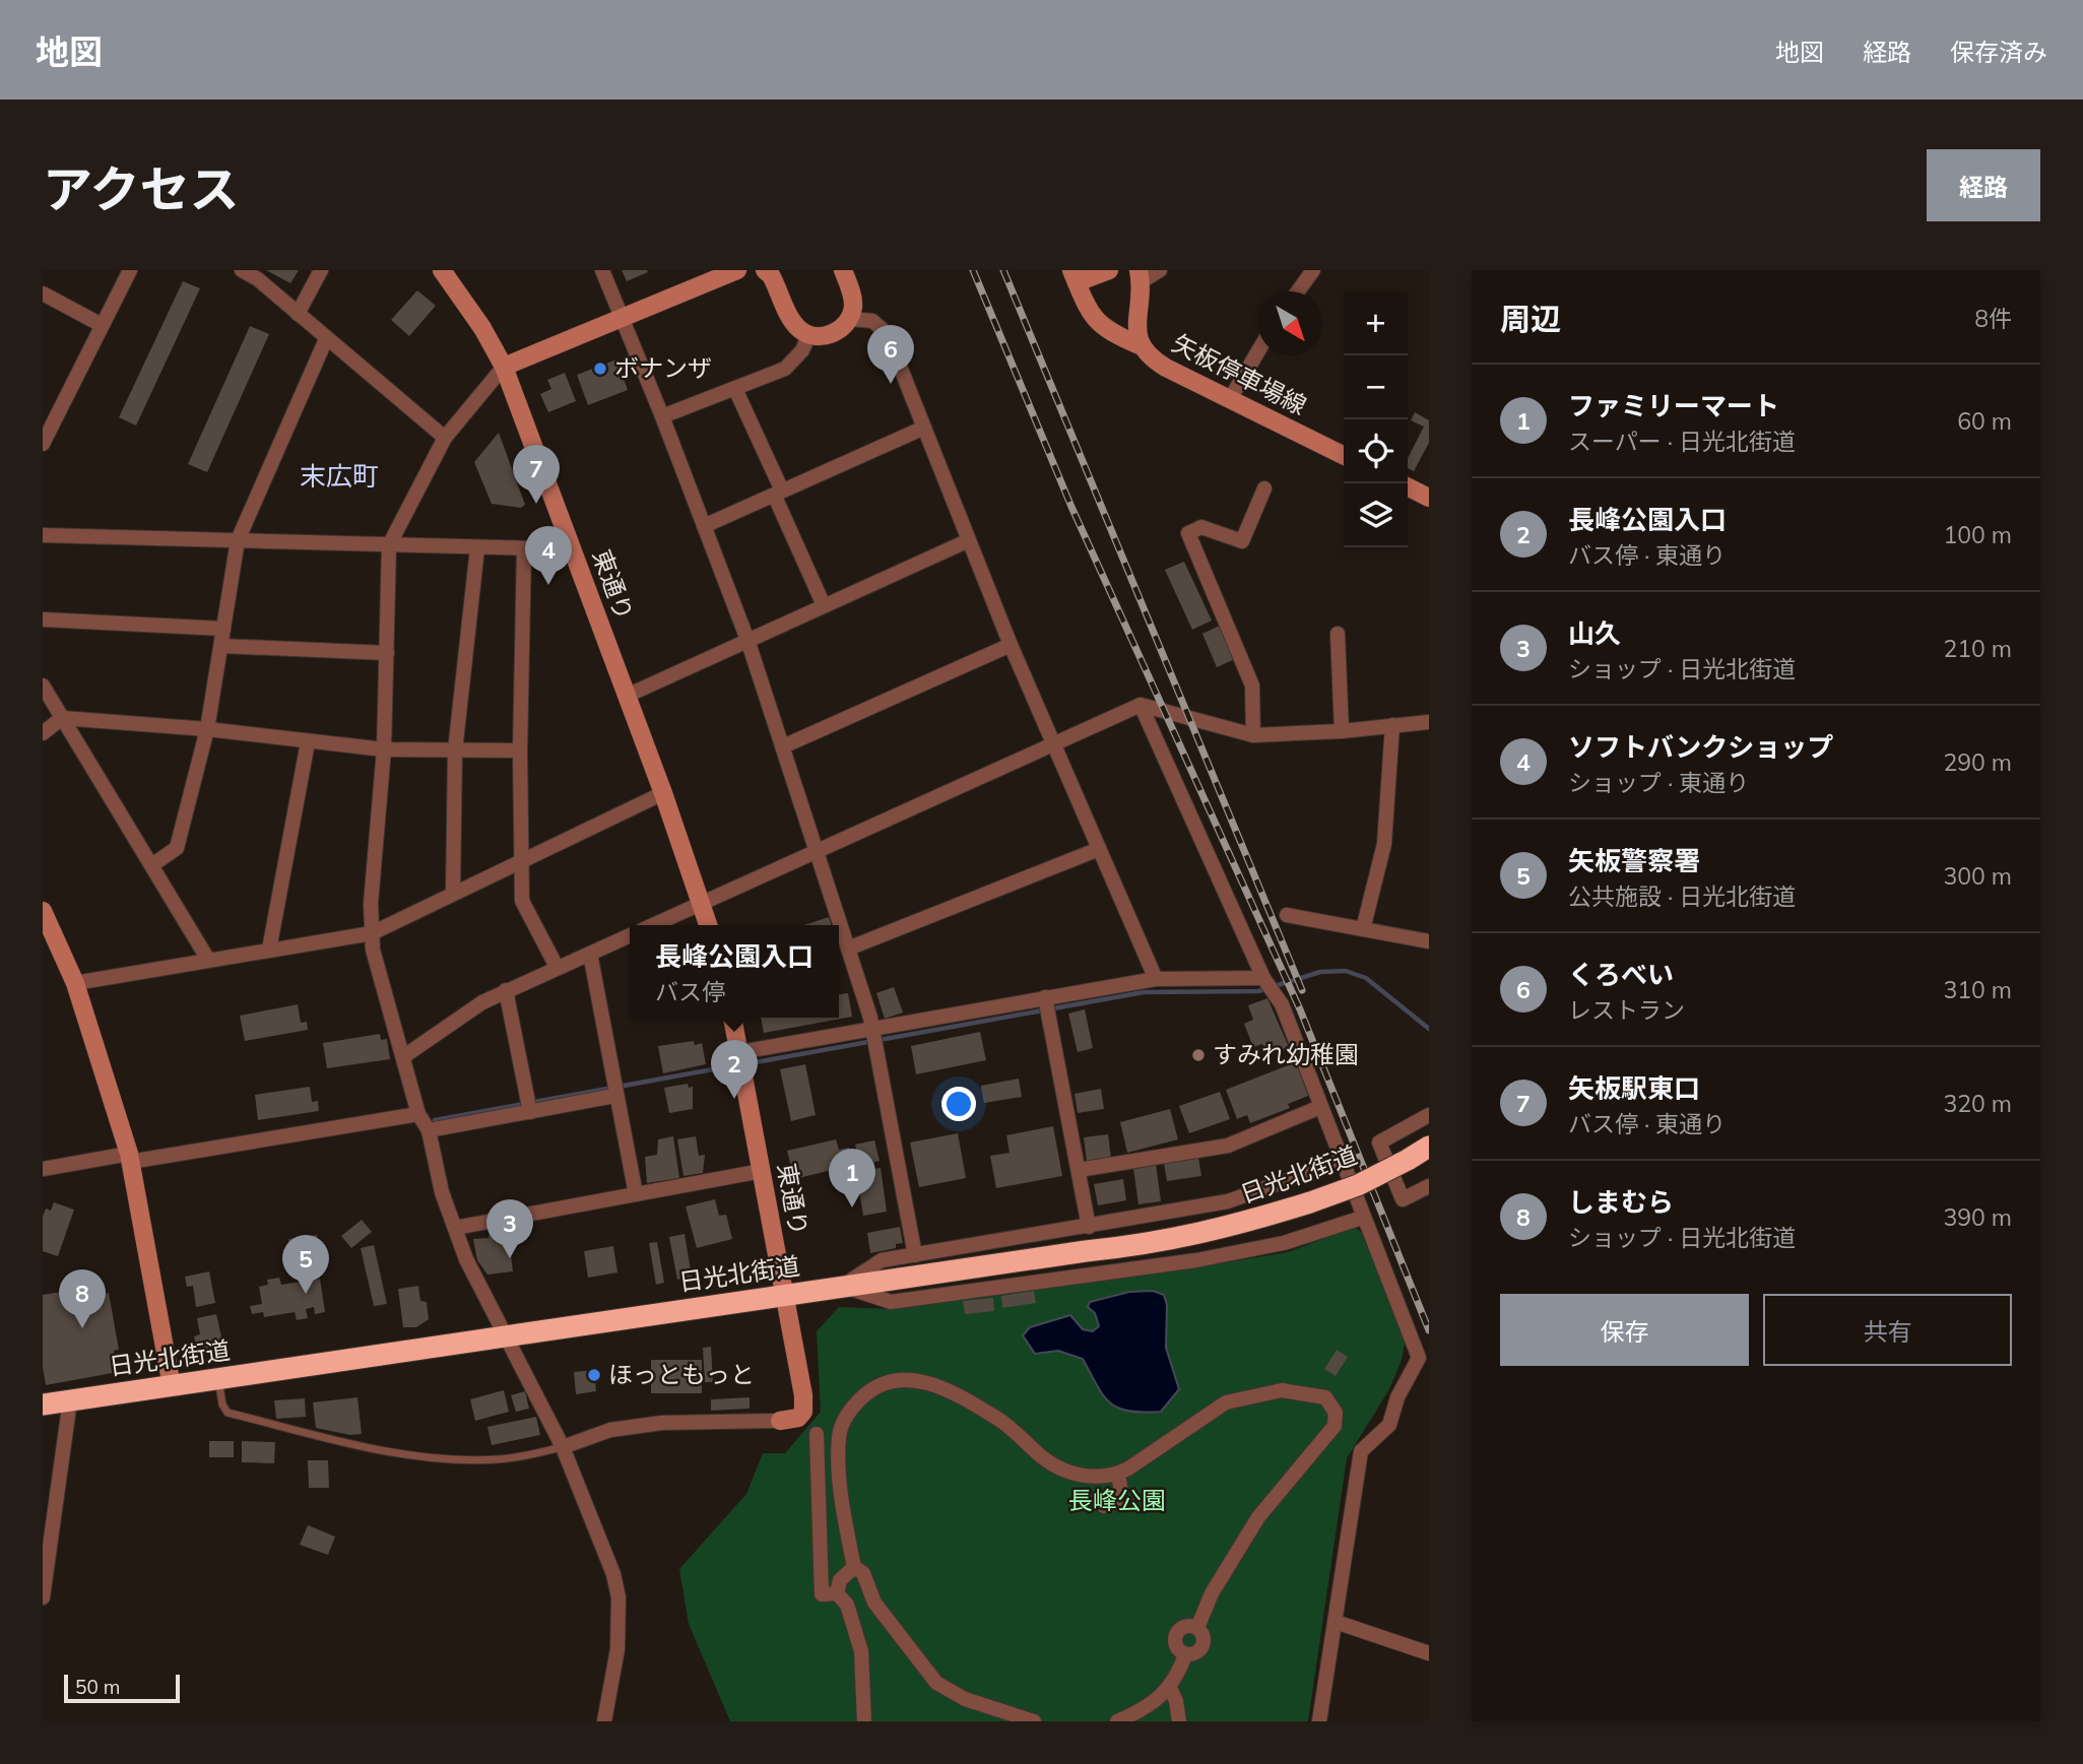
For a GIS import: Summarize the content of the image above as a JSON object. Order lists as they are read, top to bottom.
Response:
{
  "streets": {
    "highway": ["日光北街道"],
    "street": ["矢板停車場線", "東通り"]
  },
  "crossings": [
    ["東通り", "日光北街道"]
  ],
  "districts": ["末広町"],
  "parks": ["長峰公園"],
  "places": ["ボナンザ", "すみれ幼稚園", "ほっともっと"],
  "scale_bar": "50 m",
  "north": "bottom right",
  "page": {
    "header": "地図",
    "nav": ["地図", "経路", "保存済み"],
    "title": "アクセス",
    "buttons": [
      "経路",
      ["保存", "共有"]
    ],
    "heading": ["周辺", "8件"],
    "map_buttons": ["+", "−"],
    "pins": [
      "6",
      "7",
      "4",
      "2",
      "1",
      "3",
      "5",
      "8"
    ],
    "list": [
      {
        "mark": "1",
        "name": "ファミリーマート",
        "note": "スーパー · 日光北街道",
        "value": "60 m"
      },
      {
        "mark": "2",
        "name": "長峰公園入口",
        "note": "バス停 · 東通り",
        "value": "100 m"
      },
      {
        "mark": "3",
        "name": "山久",
        "note": "ショップ · 日光北街道",
        "value": "210 m"
      },
      {
        "mark": "4",
        "name": "ソフトバンクショップ",
        "note": "ショップ · 東通り",
        "value": "290 m"
      },
      {
        "mark": "5",
        "name": "矢板警察署",
        "note": "公共施設 · 日光北街道",
        "value": "300 m"
      },
      {
        "mark": "6",
        "name": "くろべい",
        "note": "レストラン",
        "value": "310 m"
      },
      {
        "mark": "7",
        "name": "矢板駅東口",
        "note": "バス停 · 東通り",
        "value": "320 m"
      },
      {
        "mark": "8",
        "name": "しまむら",
        "note": "ショップ · 日光北街道",
        "value": "390 m"
      }
    ],
    "popup": ["長峰公園入口", "バス停"],
    "scale": "50 m"
  }
}
